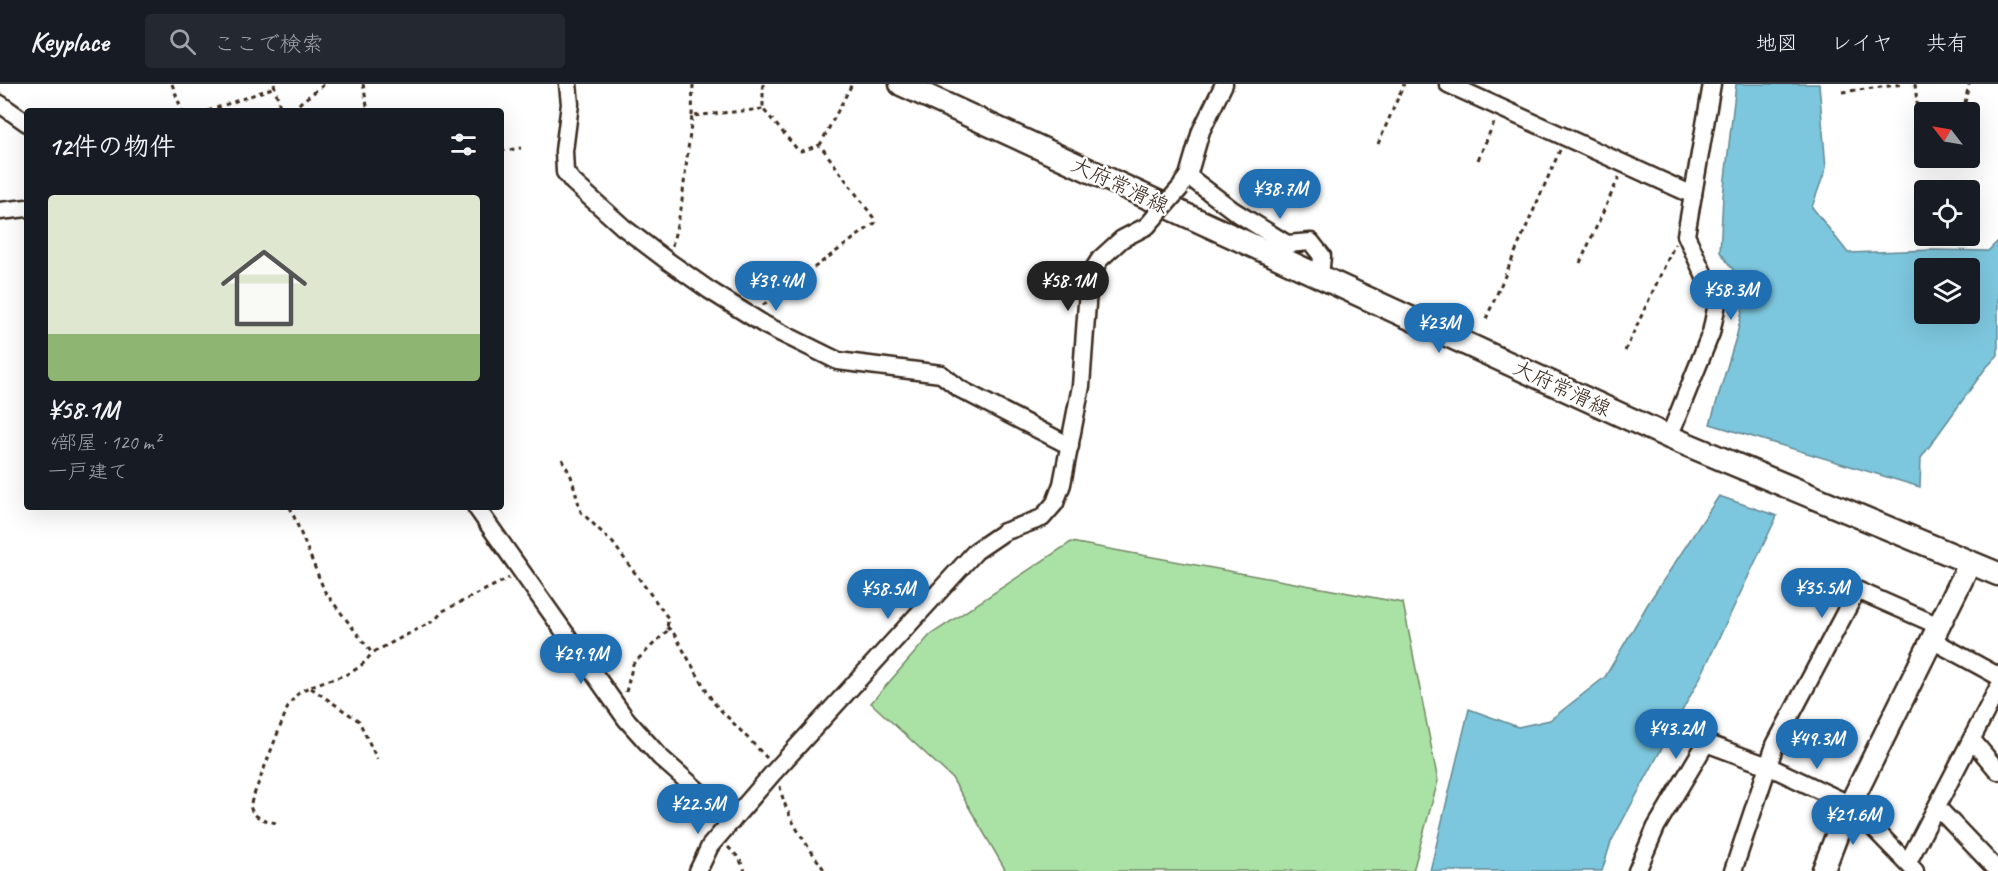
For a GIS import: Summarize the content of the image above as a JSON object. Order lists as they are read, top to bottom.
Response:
{
  "streets": {
    "main road": ["大府常滑線"]
  },
  "north": "top left",
  "page": {
    "header": "Keyplace",
    "search": "ここで検索",
    "nav": ["地図", "レイヤ", "共有"],
    "heading": "12件の物件",
    "price": [
      "¥38.7M",
      "¥39.4M",
      "¥58.1M",
      "¥58.3M",
      "¥23M",
      "¥35.5M",
      "¥58.5M",
      "¥29.9M",
      "¥43.2M",
      "¥49.3M",
      "¥22.5M",
      "¥21.6M"
    ],
    "list": [
      {
        "name": "¥58.1M",
        "note": "4部屋 · 120 m² · 一戸建て"
      }
    ]
  }
}
